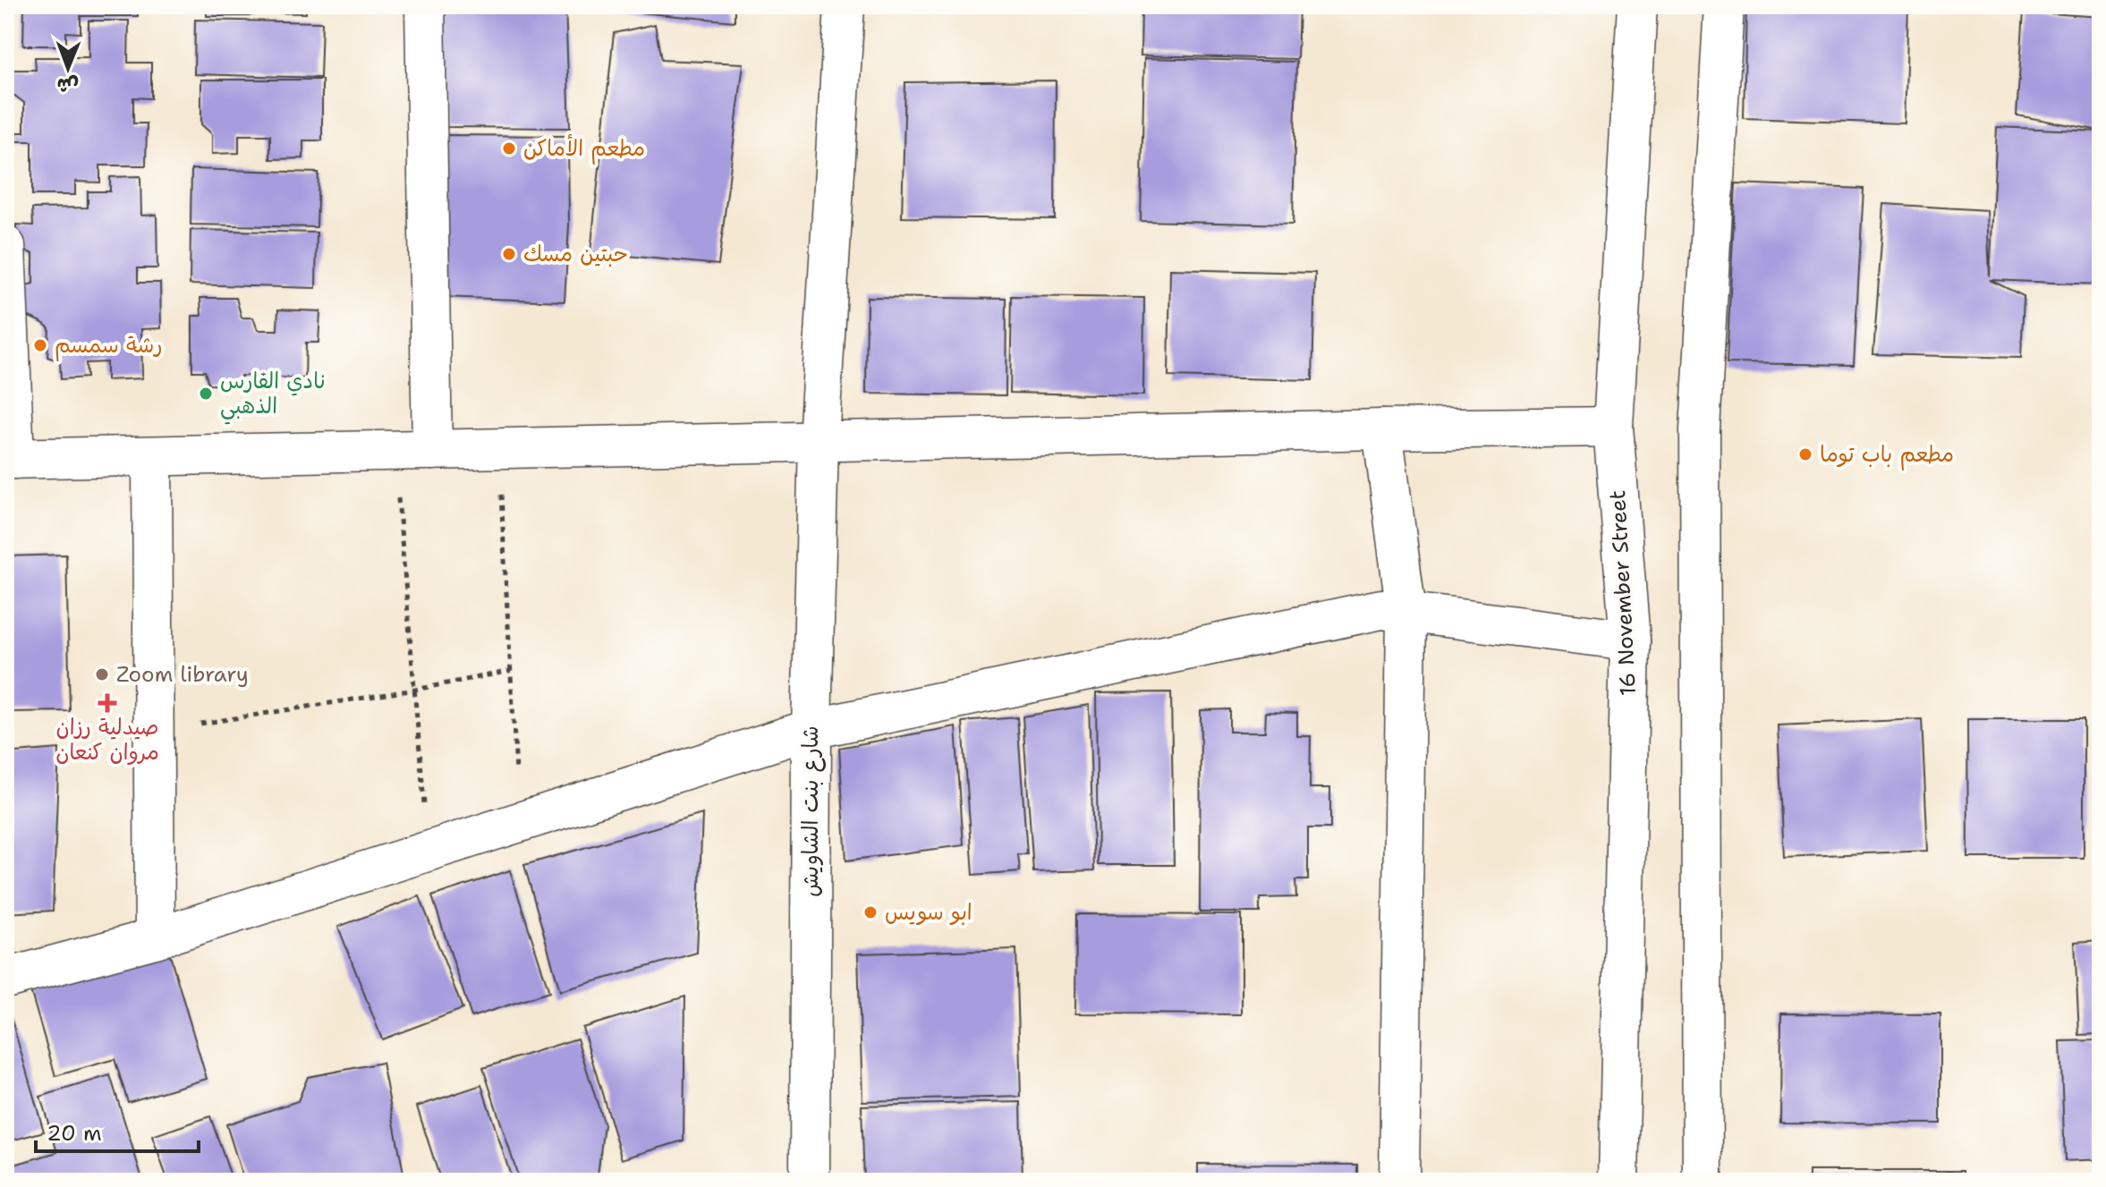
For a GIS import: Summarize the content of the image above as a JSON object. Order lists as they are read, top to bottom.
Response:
{
  "streets": {
    "street": ["16 November Street", "شارع بنت الشاويش"]
  },
  "places": {
    "other": [
      "مطعم الأماكن",
      "حبتين مسك",
      "رشة سمسم",
      "نادي الفارس الذهبي",
      "مطعم باب توما",
      "Zoom library",
      "ابو سويس"
    ],
    "health": ["صيدلية رزان مروان كنعان"]
  },
  "scale_bar": "20 m",
  "north": "bottom"
}
